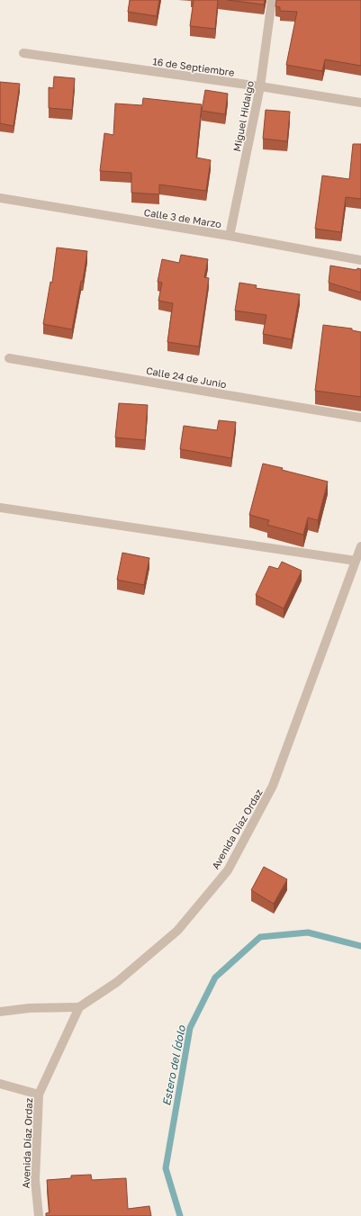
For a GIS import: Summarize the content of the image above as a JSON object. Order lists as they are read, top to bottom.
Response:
{
  "streets": {
    "street": [
      "16 de Septiembre",
      "Miguel Hidalgo",
      "Calle 3 de Marzo",
      "Calle 24 de Junio",
      "Avenida Díaz Ordaz"
    ]
  },
  "crossings": [
    ["16 de Septiembre", "Miguel Hidalgo"],
    ["Miguel Hidalgo", "Calle 3 de Marzo"]
  ],
  "water": ["Estero del Ídolo"]
}
